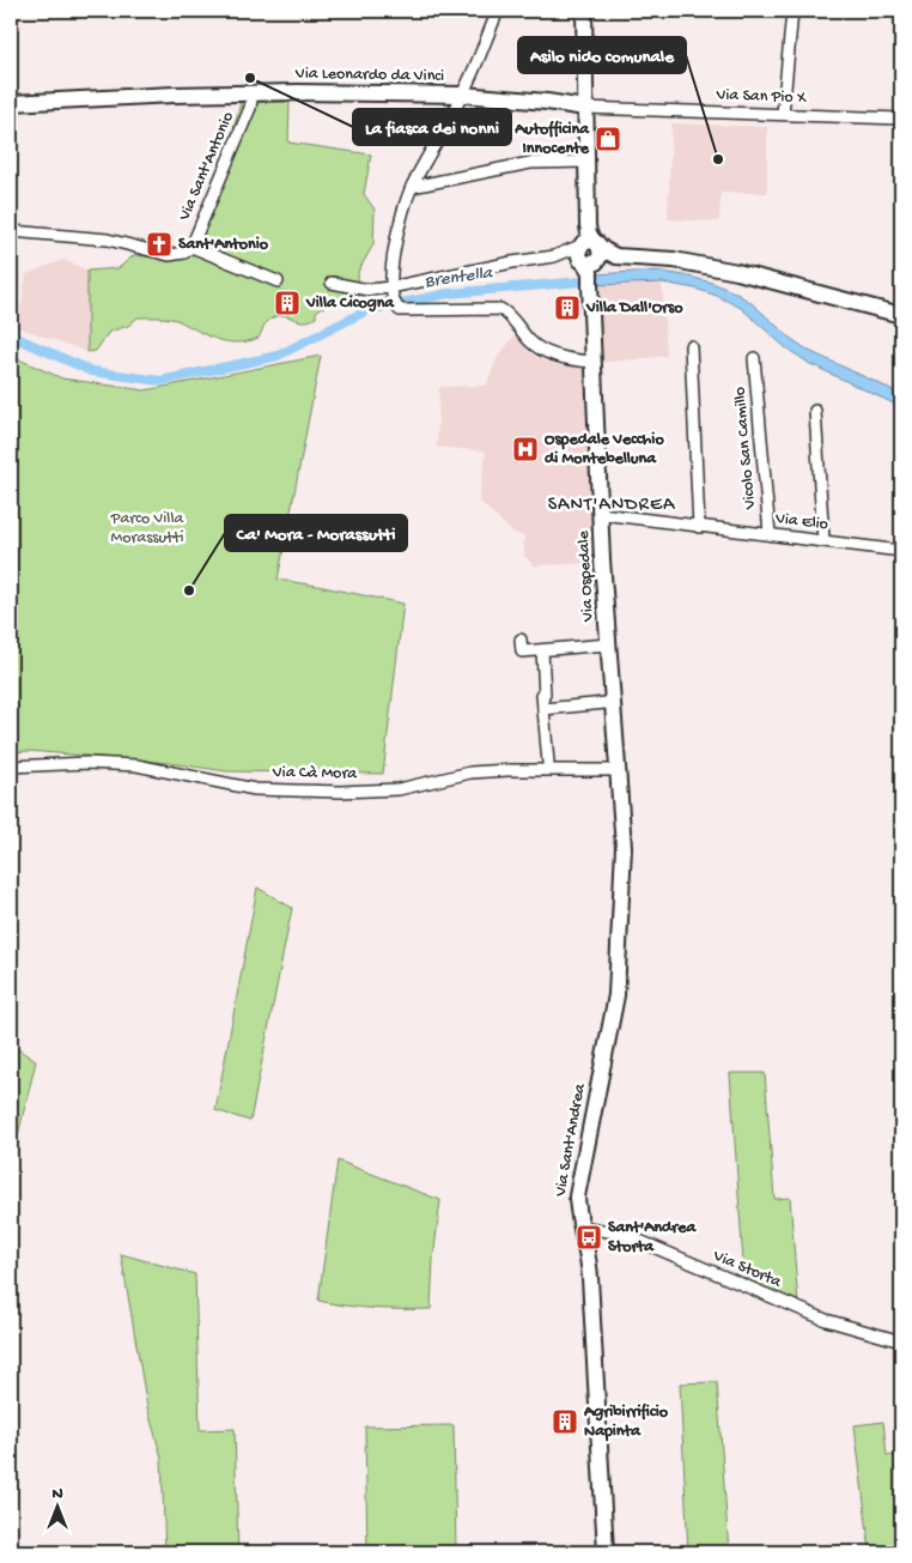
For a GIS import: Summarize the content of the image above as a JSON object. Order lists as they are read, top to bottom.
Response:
{
  "streets": {
    "street": [
      "Via Leonardo da Vinci",
      "Via San Pio X",
      "Via Sant'Antonio",
      "Vicolo San Camillo",
      "Via Elio",
      "Via Ospedale",
      "Via Cà Mora",
      "Via Sant'Andrea",
      "Via Storta"
    ]
  },
  "crossings": [
    ["Via Leonardo da Vinci", "Via San Pio X"],
    ["Via Leonardo da Vinci", "Via Sant'Antonio"],
    ["Vicolo San Camillo", "Via Elio"],
    ["Via Elio", "Via Ospedale"],
    ["Via Ospedale", "Via Cà Mora"],
    ["Via Ospedale", "Via Sant'Andrea"],
    ["Via Cà Mora", "Via Sant'Andrea"],
    ["Via Sant'Andrea", "Via Storta"]
  ],
  "districts": ["SANT'ANDREA"],
  "water": ["Brentella"],
  "parks": ["Parco Villa Morassutti"],
  "places": {
    "other": ["La fiasca dei nonni", "Asilo nido comunale", "Ca' Mora - Morassutti"],
    "shop": ["Autofficina Innocente"],
    "church": ["Sant'Antonio"],
    "building": ["Villa Cicogna", "Villa Dall'Orso", "Agribirrificio Napinta"],
    "hospital": ["Ospedale Vecchio di Montebelluna"],
    "bus stop": ["Sant'Andrea Storta"]
  },
  "north": "top"
}
